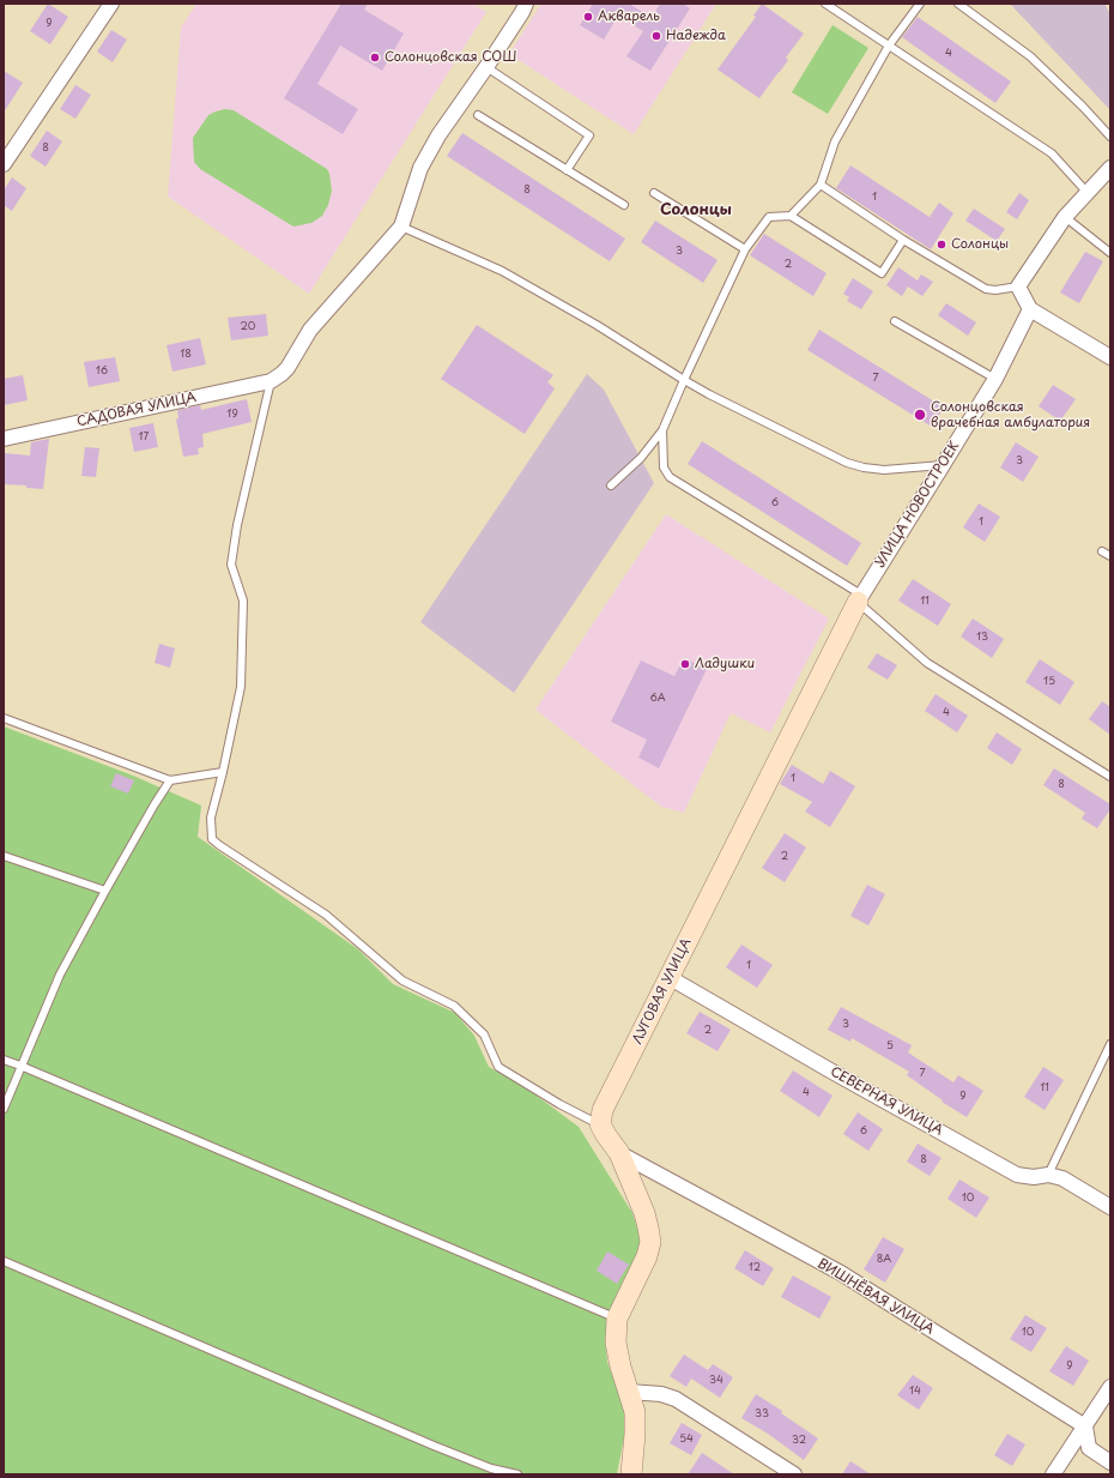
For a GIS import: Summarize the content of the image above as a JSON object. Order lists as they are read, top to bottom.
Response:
{
  "streets": {
    "street": [
      "САДОВАЯ УЛИЦА",
      "УЛИЦА НОВОСТРОЕК",
      "ЛУГОВАЯ УЛИЦА",
      "СЕВЕРНАЯ УЛИЦА",
      "ВИШНЁВАЯ УЛИЦА"
    ]
  },
  "crossings": [
    ["УЛИЦА НОВОСТРОЕК", "ЛУГОВАЯ УЛИЦА"],
    ["ЛУГОВАЯ УЛИЦА", "СЕВЕРНАЯ УЛИЦА"]
  ],
  "districts": ["Солонцы"],
  "places": [
    "Акварель",
    "Надежда",
    "Солонцовская СОШ",
    "Солонцы",
    "Солонцовская врачебная амбулатория",
    "Ладушки"
  ],
  "house_numbers": [
    "9",
    "4",
    "8",
    "8",
    "1",
    "3",
    "2",
    "20",
    "18",
    "16",
    "7",
    "19",
    "17",
    "3",
    "6",
    "1",
    "11",
    "13",
    "15",
    "6А",
    "4",
    "1",
    "8",
    "2",
    "1",
    "3",
    "2",
    "5",
    "7",
    "11",
    "4",
    "9",
    "6",
    "8",
    "10",
    "8А",
    "12",
    "10",
    "9",
    "34",
    "14",
    "33",
    "54",
    "32"
  ]
}
